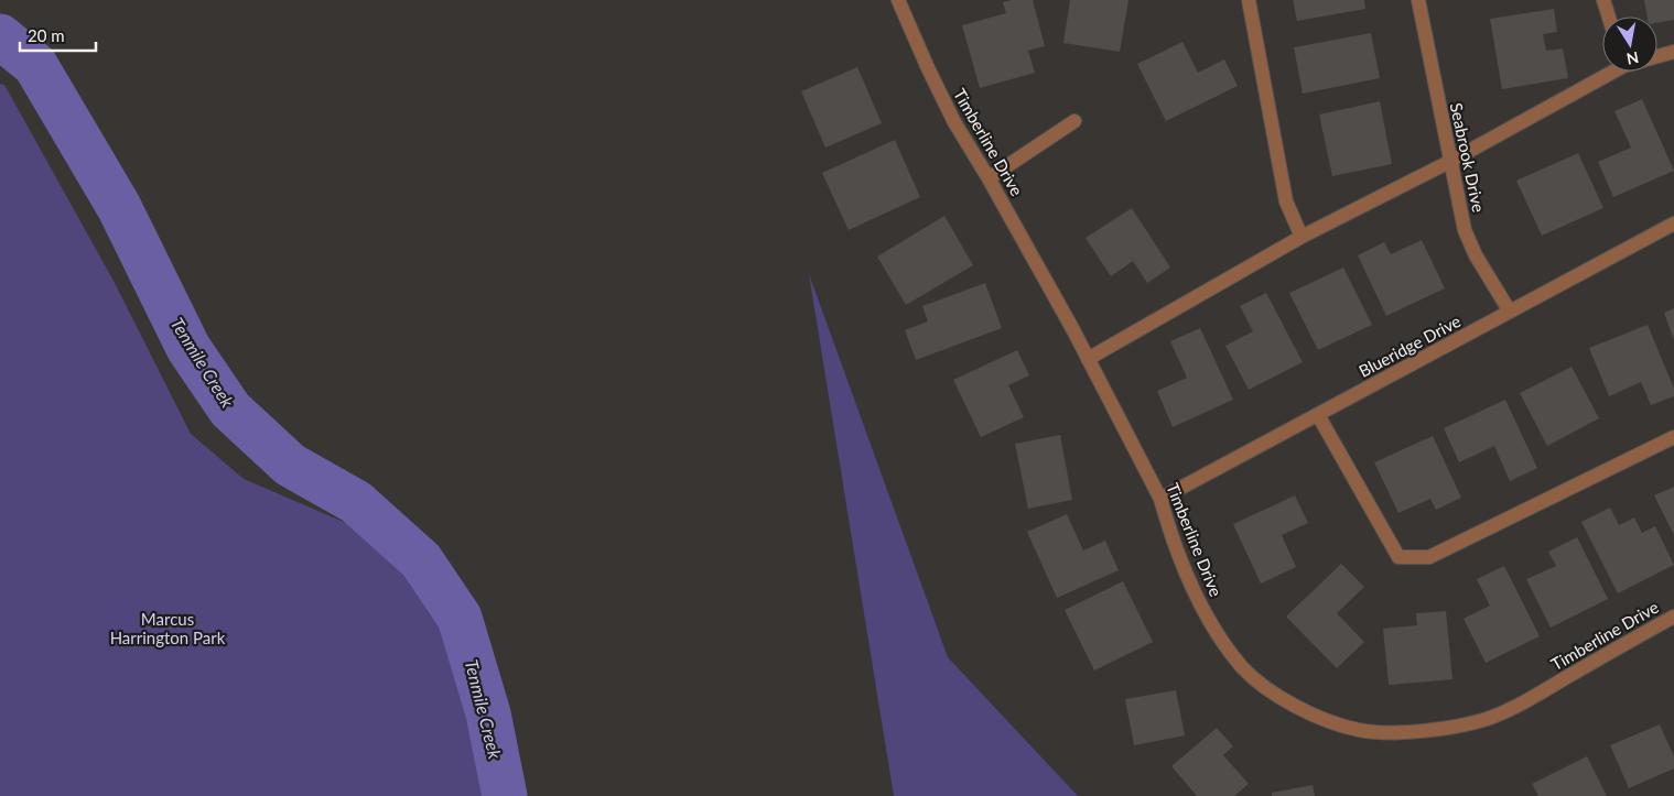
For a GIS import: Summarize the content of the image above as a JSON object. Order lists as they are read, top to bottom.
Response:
{
  "streets": {
    "street": ["Timberline Drive", "Seabrook Drive", "Blueridge Drive"]
  },
  "crossings": [
    ["Timberline Drive", "Blueridge Drive"],
    ["Seabrook Drive", "Blueridge Drive"]
  ],
  "water": ["Tenmile Creek"],
  "parks": ["Marcus Harrington Park"],
  "scale_bar": "20 m",
  "north": "bottom"
}
